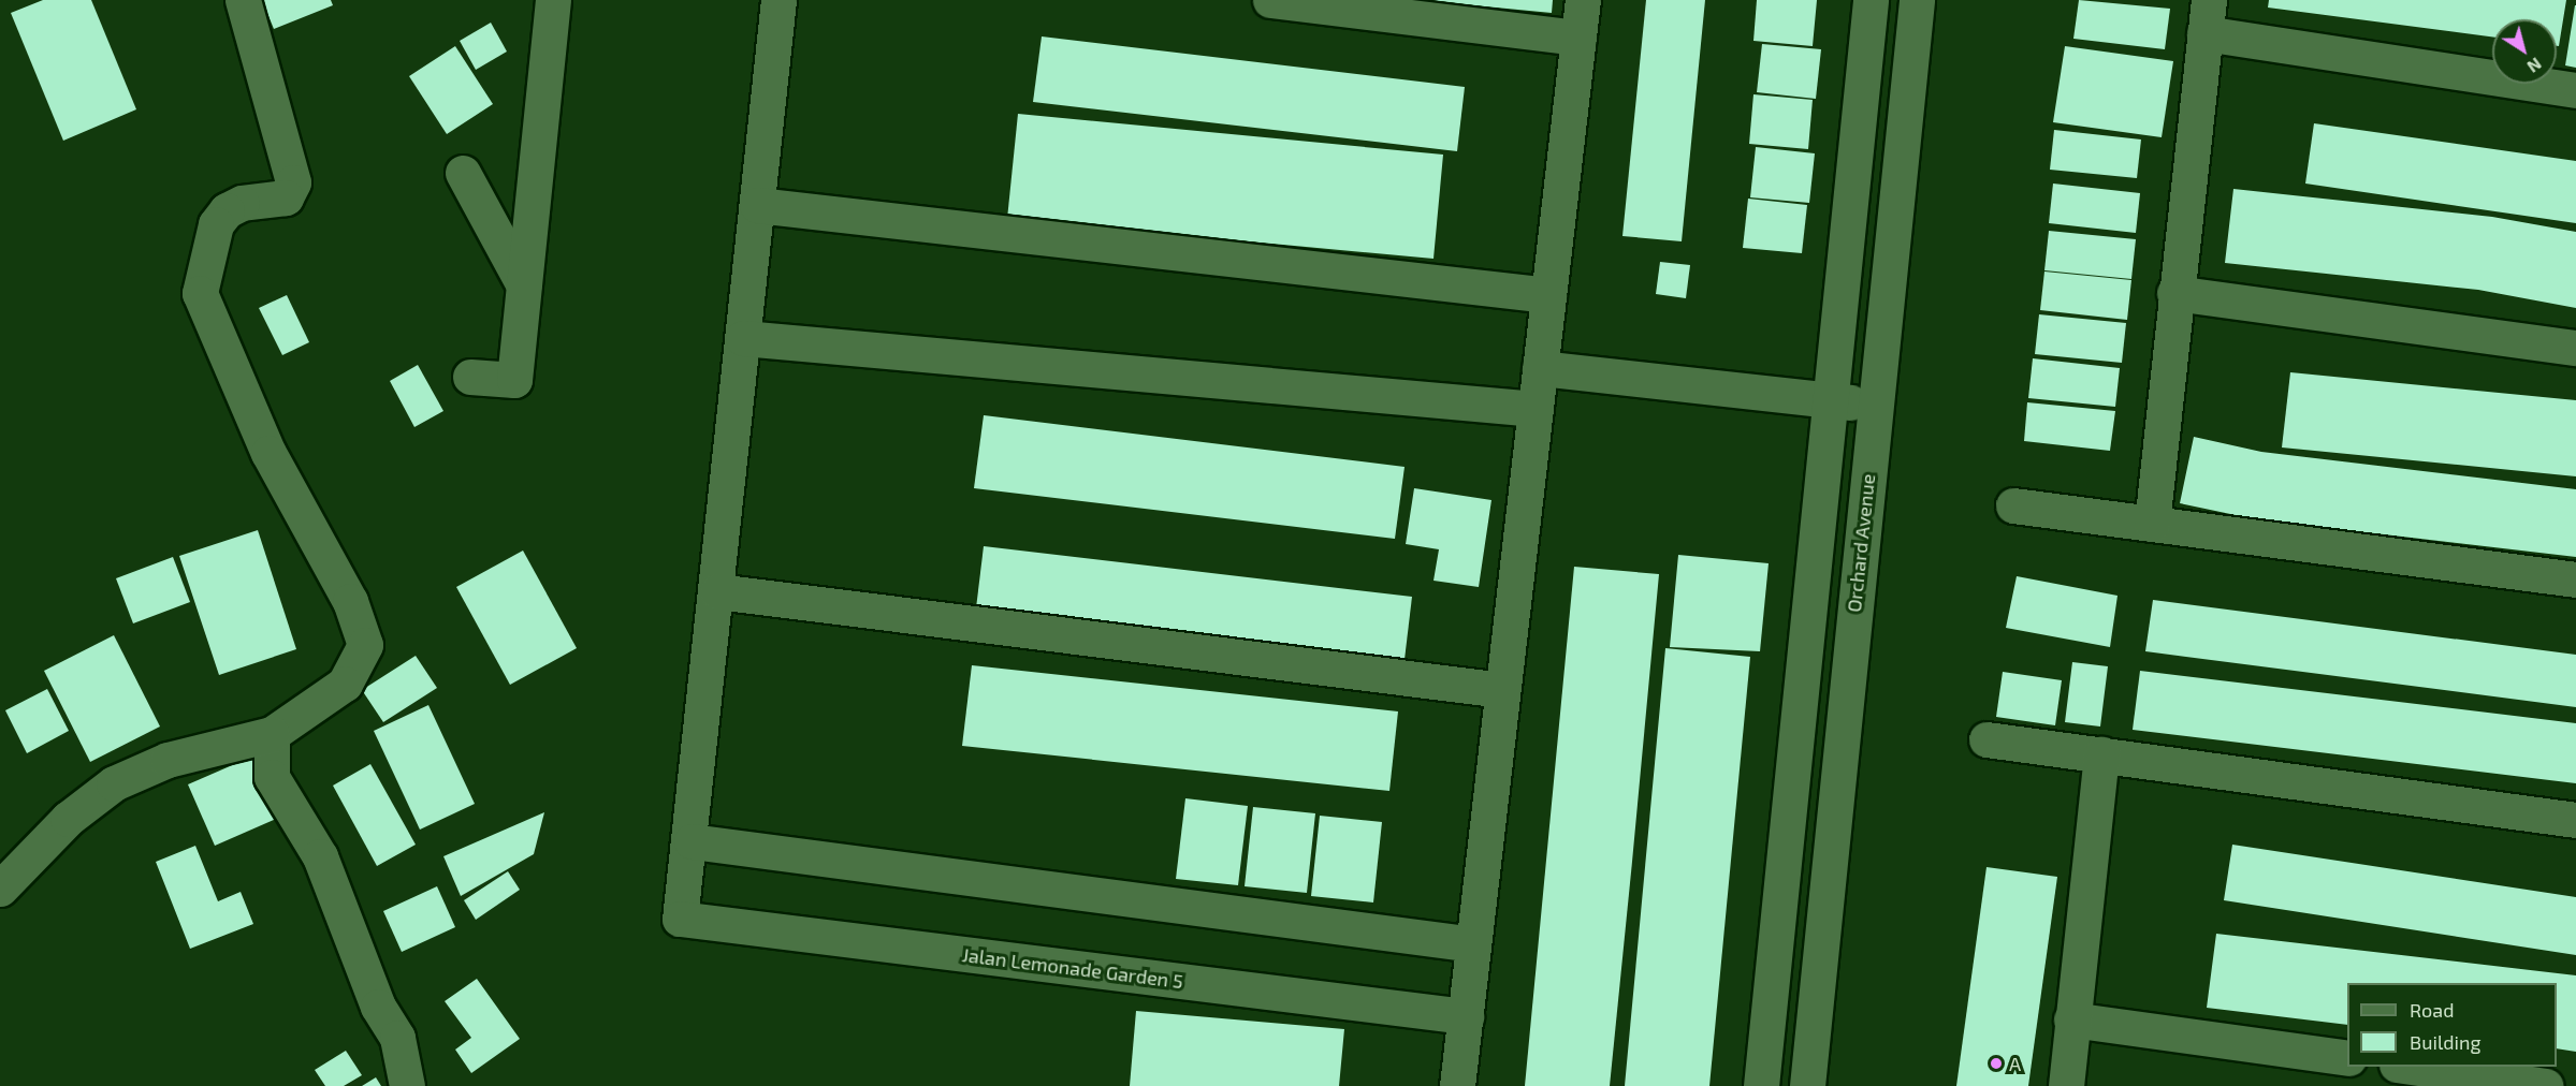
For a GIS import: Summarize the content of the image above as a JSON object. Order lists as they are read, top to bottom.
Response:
{
  "streets": {
    "street": ["Orchard Avenue", "Jalan Lemonade Garden 5"]
  },
  "places": ["A"],
  "legend": ["Road", "Building"],
  "north": "bottom right"
}
